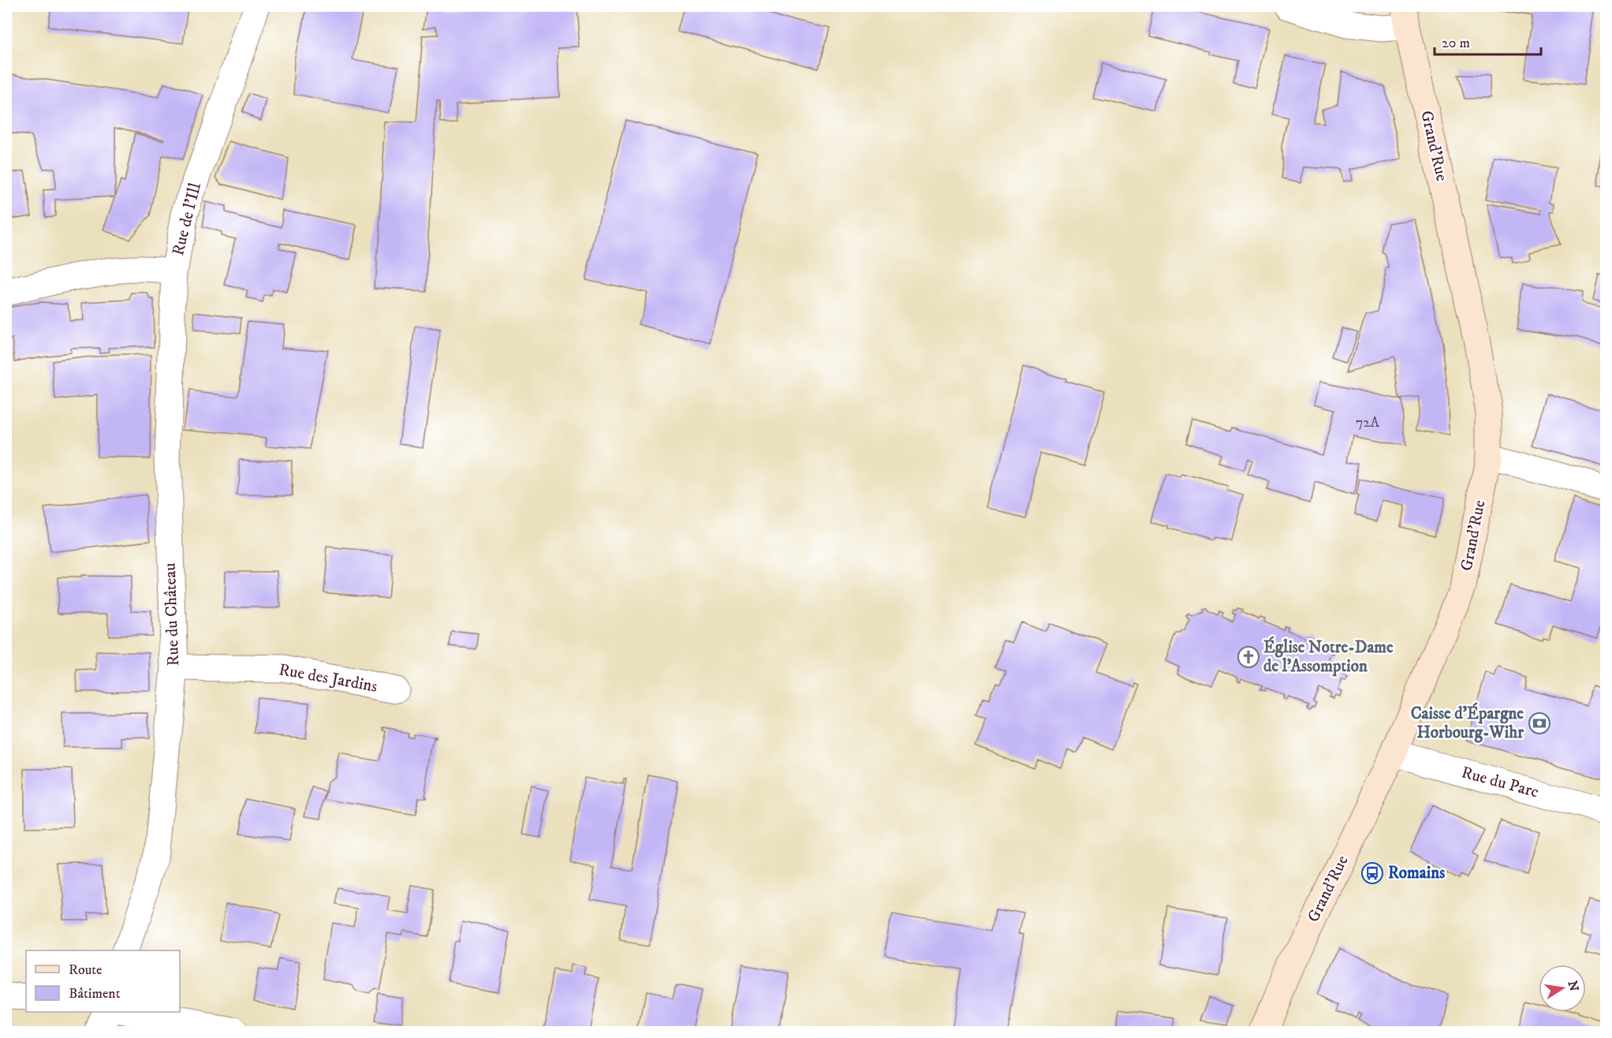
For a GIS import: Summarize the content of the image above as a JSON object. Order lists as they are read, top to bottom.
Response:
{
  "streets": {
    "main road": ["Grand'Rue"],
    "street": [
      "Rue de l'Ill",
      "Rue du Château",
      "Rue des Jardins",
      "Rue du Parc"
    ]
  },
  "crossings": [
    ["Grand'Rue", "Rue du Parc"],
    ["Rue de l'Ill", "Rue du Château"],
    ["Rue du Château", "Rue des Jardins"]
  ],
  "places": {
    "church": ["Église Notre-Dame de l'Assomption"],
    "bank": ["Caisse d'Épargne Horbourg-Wihr"],
    "bus stop": ["Romains"]
  },
  "house_numbers": ["72A"],
  "legend": ["Route", "Bâtiment"],
  "scale_bar": "20 m",
  "north": "right"
}
